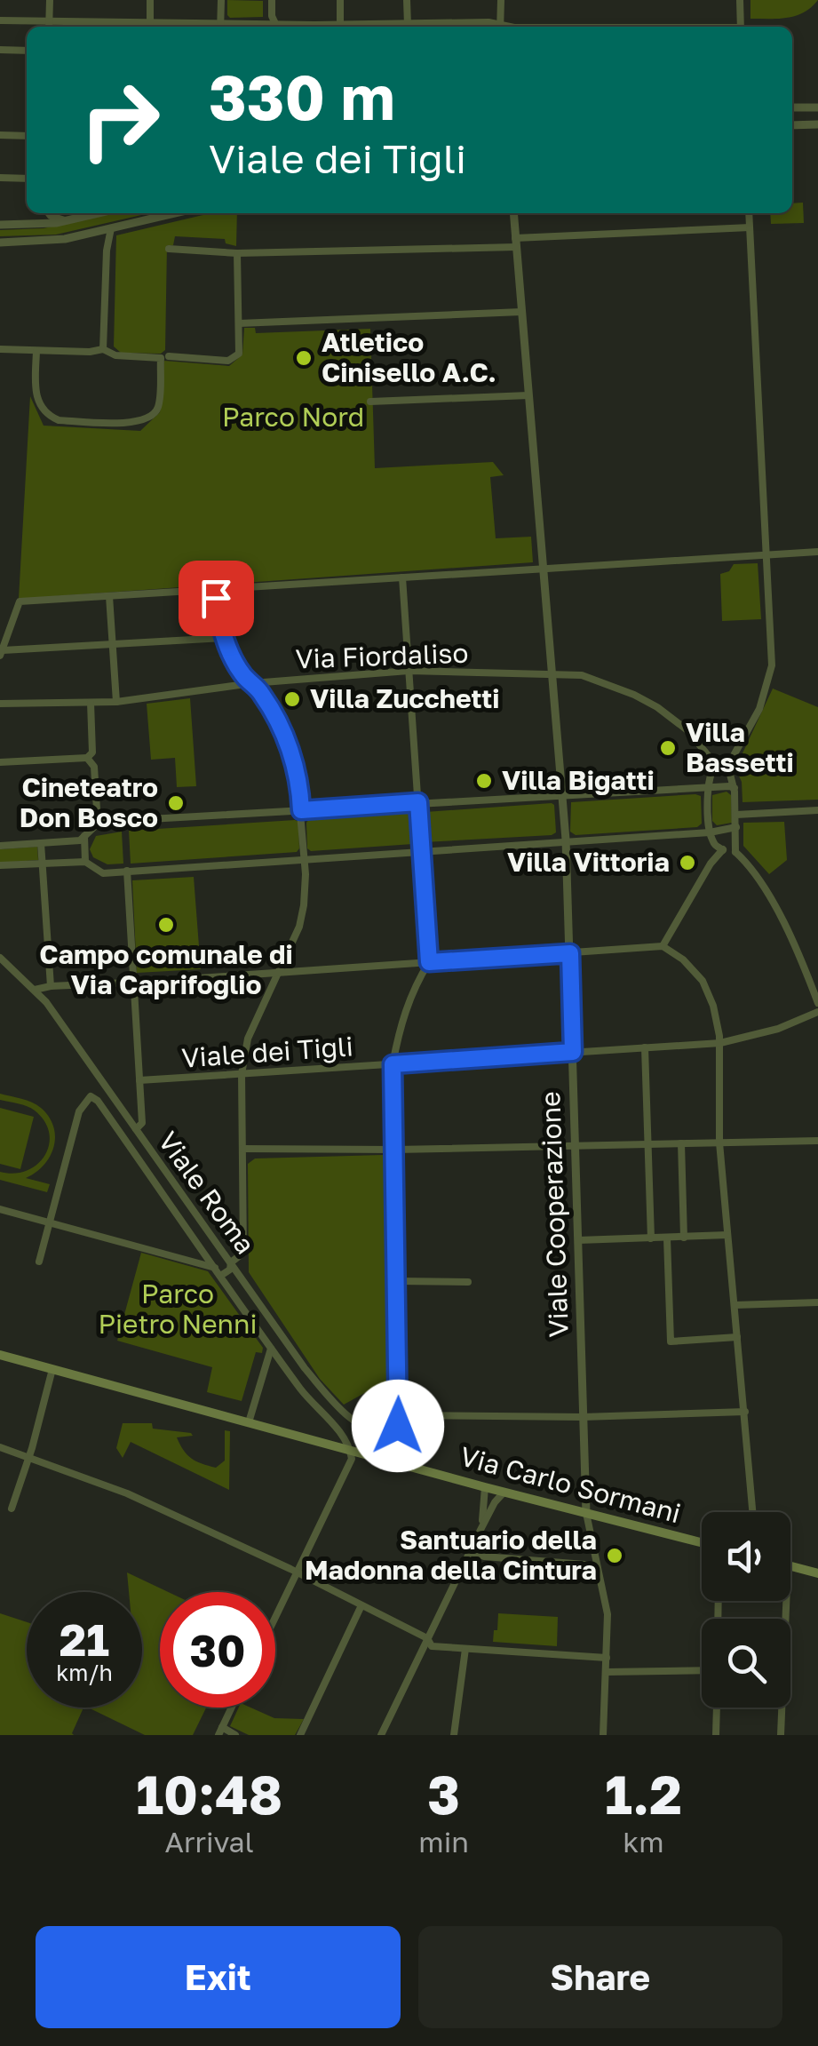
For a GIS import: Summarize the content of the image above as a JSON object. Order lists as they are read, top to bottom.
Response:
{
  "streets": {
    "main road": ["Via Carlo Sormani"],
    "street": [
      "Via Fiordaliso",
      "Viale dei Tigli",
      "Viale Roma",
      "Viale Cooperazione"
    ]
  },
  "crossings": [
    ["Via Fiordaliso", "Viale Cooperazione"],
    ["Viale dei Tigli", "Viale Cooperazione"],
    ["Viale Roma", "Via Carlo Sormani"],
    ["Viale Cooperazione", "Via Carlo Sormani"]
  ],
  "parks": ["Parco Nord", "Parco Pietro Nenni"],
  "places": [
    "Atletico Cinisello A.C.",
    "Villa Zucchetti",
    "Villa Bassetti",
    "Villa Bigatti",
    "Cineteatro Don Bosco",
    "Villa Vittoria",
    "Campo comunale di Via Caprifoglio",
    "Santuario della Madonna della Cintura"
  ],
  "page": {
    "turn": ["330 m", "Viale dei Tigli"],
    "speed": "21 km/h",
    "limit": "30",
    "eta": [
      "10:48",
      "Arrival",
      "3",
      "min",
      "1.2",
      "km"
    ],
    "buttons": ["Exit", "Share"]
  }
}
